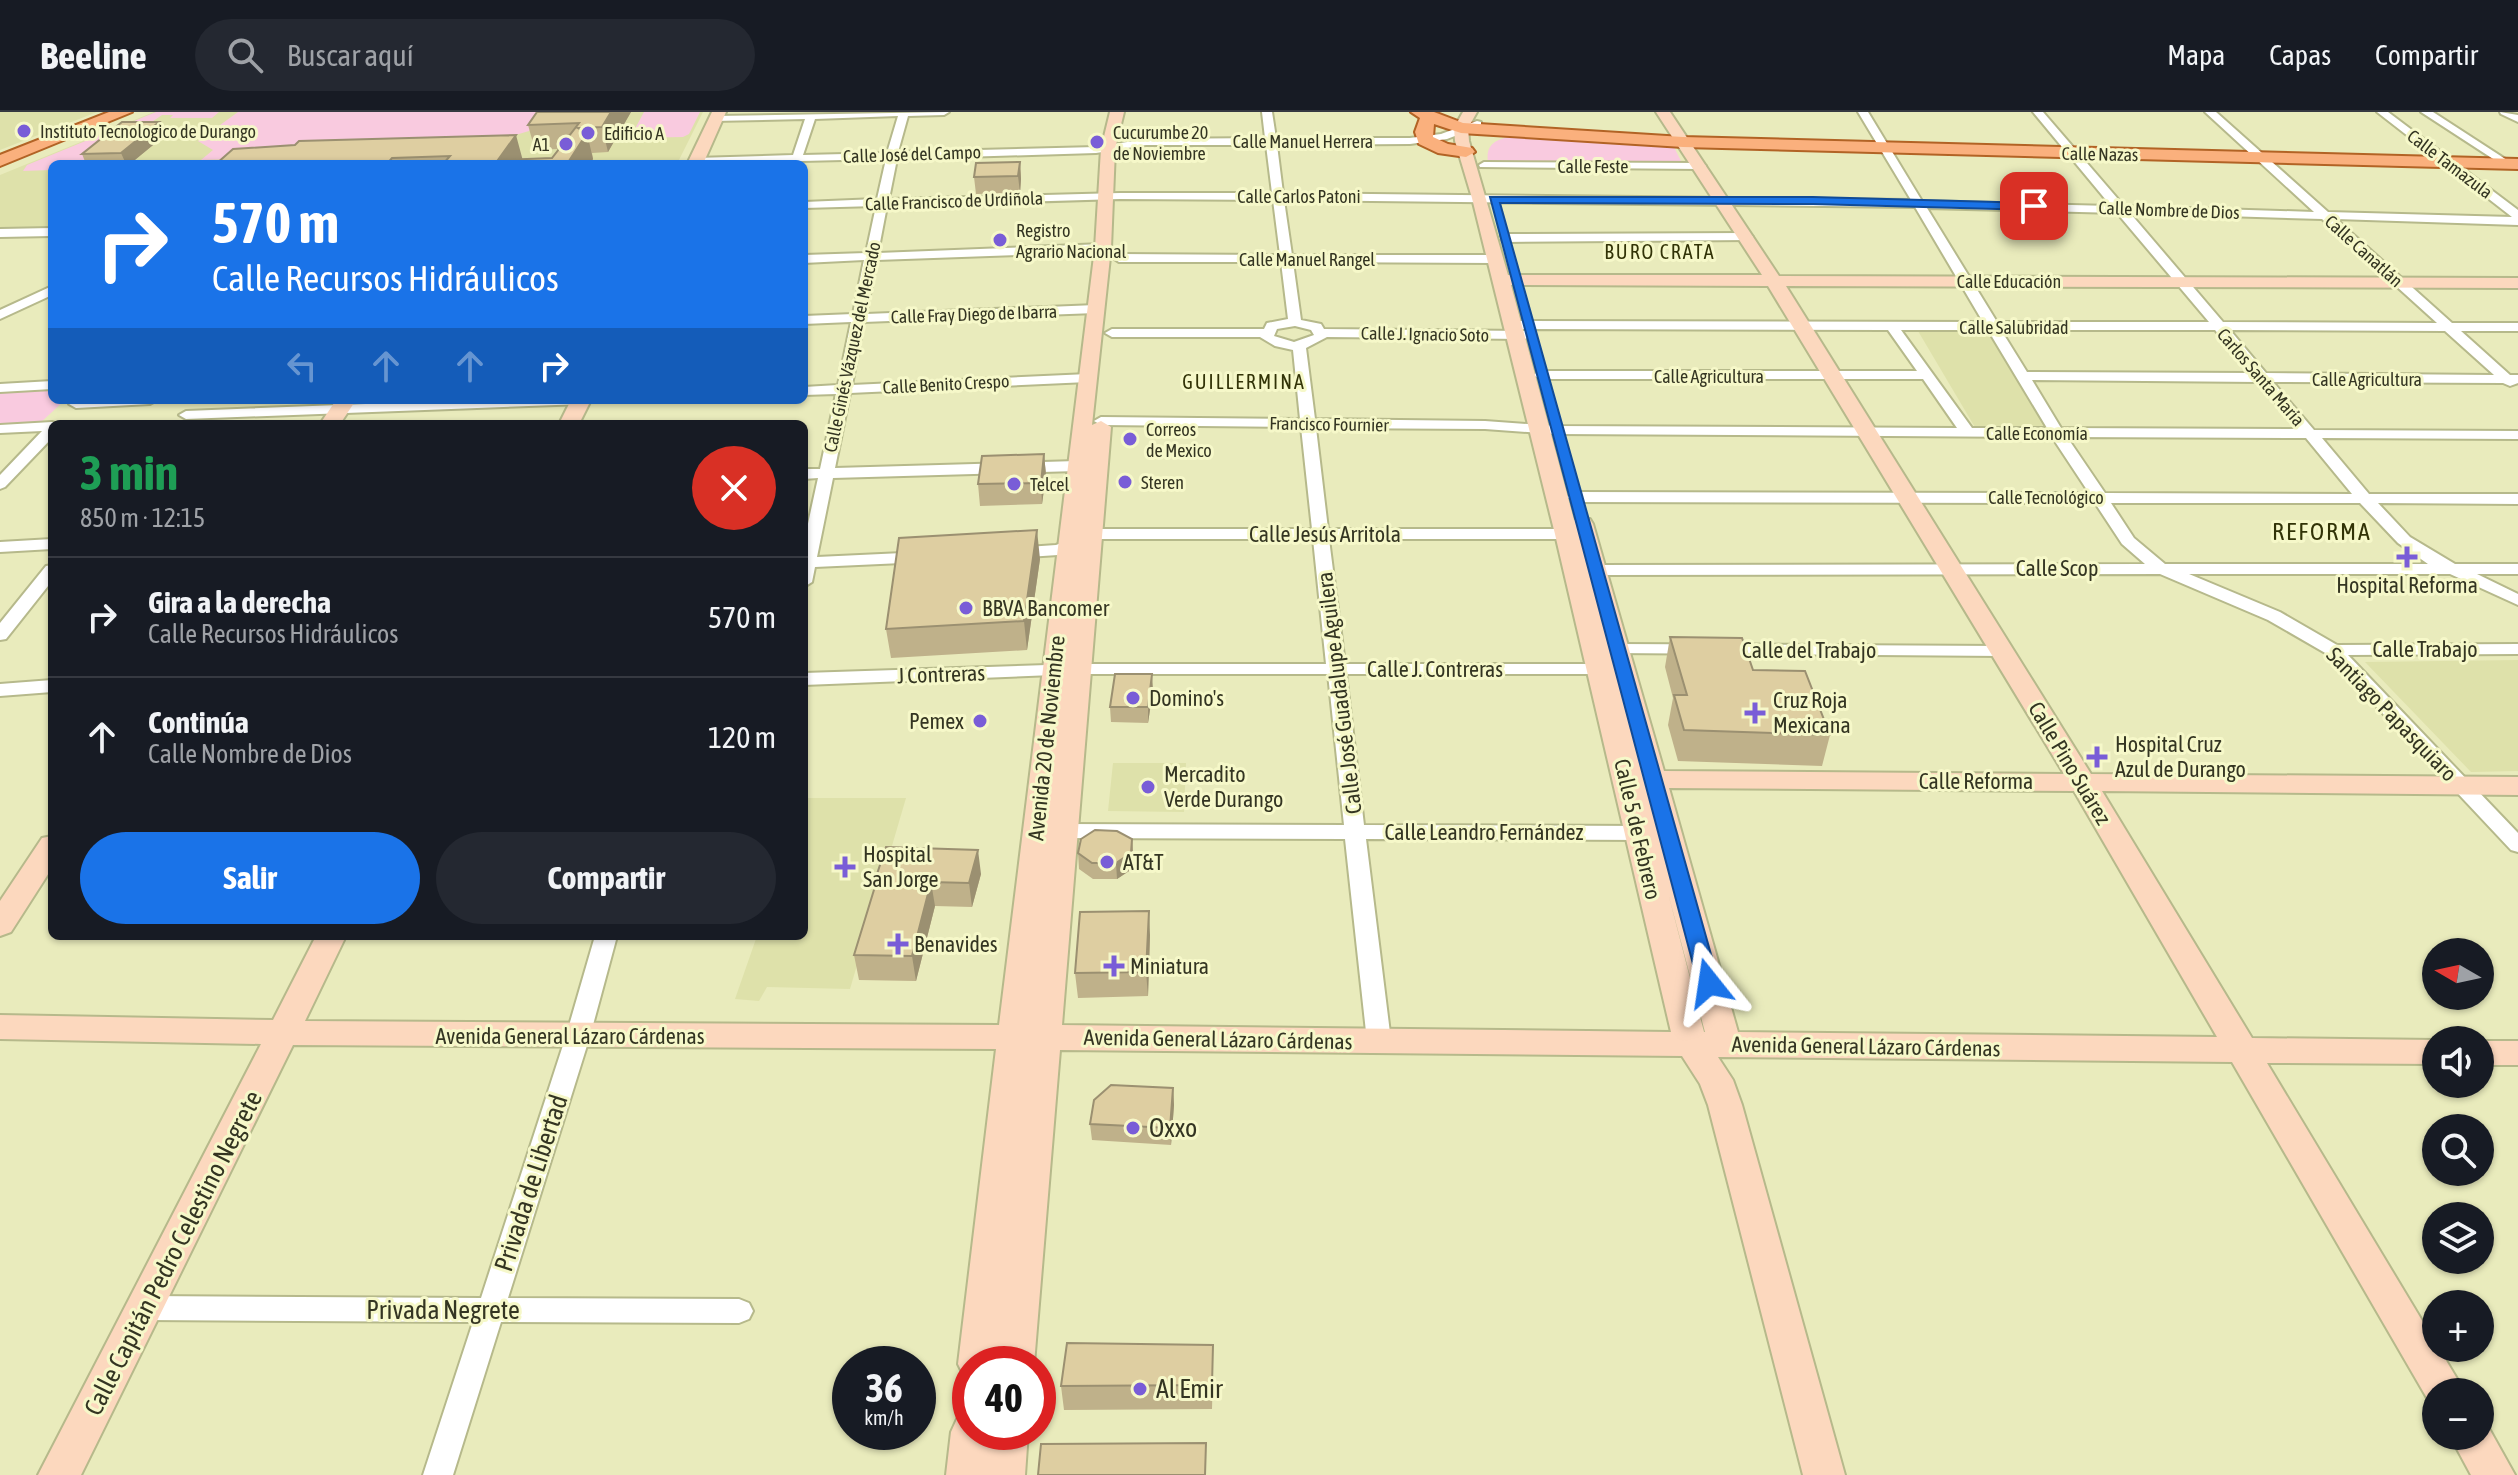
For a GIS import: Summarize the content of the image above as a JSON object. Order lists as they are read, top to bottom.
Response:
{
  "streets": {
    "main road": ["Calle Nazas"],
    "street": [
      "Calle Manuel Herrera",
      "Calle José del Campo",
      "Calle Tamazula",
      "Calle Feste",
      "Calle Carlos Patoni",
      "Calle Francisco de Urdiñola",
      "Calle Nombre de Dios",
      "Calle Canatlán",
      "Calle Manuel Rangel",
      "Calle Educación",
      "Calle Fray Diego de Ibarra",
      "Calle Salubridad",
      "Calle J. Ignacio Soto",
      "Calle Ginés Vázquez del Mercado",
      "Calle Agricultura",
      "Carlos Santa María",
      "Calle Benito Crespo",
      "Francisco Fournier",
      "Calle Economía",
      "Calle Tecnológico",
      "Calle Jesús Arritola",
      "Calle Scop",
      "Calle Trabajo",
      "Calle del Trabajo",
      "Calle J. Contreras",
      "J Contreras",
      "Calle José Guadalupe Aguilera",
      "Santiago Papasquiaro",
      "Avenida 20 de Noviembre",
      "Calle Pino Suárez",
      "Calle Reforma",
      "Calle 5 de Febrero",
      "Calle Leandro Fernández",
      "Avenida General Lázaro Cárdenas",
      "Privada de Libertad",
      "Calle Capitán Pedro Celestino Negrete",
      "Privada Negrete"
    ]
  },
  "crossings": [
    ["Calle Manuel Herrera", "Calle José del Campo"],
    ["Calle Manuel Herrera", "Avenida 20 de Noviembre"],
    ["Calle José del Campo", "Calle Ginés Vázquez del Mercado"],
    ["Calle José del Campo", "Avenida 20 de Noviembre"],
    ["Calle Nazas", "Calle Tamazula"],
    ["Calle Nazas", "Calle Canatlán"],
    ["Calle Nazas", "Carlos Santa María"],
    ["Calle Nazas", "Santiago Papasquiaro"],
    ["Calle Nazas", "Calle Pino Suárez"],
    ["Calle Tamazula", "Calle Nombre de Dios"],
    ["Calle Feste", "Calle Pino Suárez"],
    ["Calle Feste", "Calle 5 de Febrero"],
    ["Calle Carlos Patoni", "Calle Francisco de Urdiñola"],
    ["Calle Carlos Patoni", "Calle Nombre de Dios"],
    ["Calle Carlos Patoni", "Avenida 20 de Noviembre"],
    ["Calle Carlos Patoni", "Calle Pino Suárez"],
    ["Calle Carlos Patoni", "Calle 5 de Febrero"],
    ["Calle Francisco de Urdiñola", "Calle Ginés Vázquez del Mercado"],
    ["Calle Francisco de Urdiñola", "Avenida 20 de Noviembre"],
    ["Calle Nombre de Dios", "Calle Canatlán"],
    ["Calle Nombre de Dios", "Carlos Santa María"],
    ["Calle Nombre de Dios", "Santiago Papasquiaro"],
    ["Calle Nombre de Dios", "Calle Pino Suárez"],
    ["Calle Canatlán", "Calle Educación"],
    ["Calle Canatlán", "Calle Salubridad"],
    ["Calle Canatlán", "Calle Agricultura"],
    ["Calle Manuel Rangel", "Calle Educación"],
    ["Calle Manuel Rangel", "Calle Ginés Vázquez del Mercado"],
    ["Calle Manuel Rangel", "Avenida 20 de Noviembre"],
    ["Calle Manuel Rangel", "Calle Pino Suárez"],
    ["Calle Manuel Rangel", "Calle 5 de Febrero"],
    ["Calle Educación", "Carlos Santa María"],
    ["Calle Educación", "Santiago Papasquiaro"],
    ["Calle Educación", "Calle Pino Suárez"],
    ["Calle Educación", "Calle 5 de Febrero"],
    ["Calle Fray Diego de Ibarra", "Calle Ginés Vázquez del Mercado"],
    ["Calle Fray Diego de Ibarra", "Avenida 20 de Noviembre"],
    ["Calle Salubridad", "Calle J. Ignacio Soto"],
    ["Calle Salubridad", "Carlos Santa María"],
    ["Calle Salubridad", "Santiago Papasquiaro"],
    ["Calle Salubridad", "Calle Pino Suárez"],
    ["Calle Salubridad", "Calle 5 de Febrero"],
    ["Calle J. Ignacio Soto", "Calle 5 de Febrero"],
    ["Calle Ginés Vázquez del Mercado", "Calle Benito Crespo"],
    ["Calle Agricultura", "Carlos Santa María"],
    ["Calle Agricultura", "Santiago Papasquiaro"],
    ["Calle Agricultura", "Calle Pino Suárez"],
    ["Calle Agricultura", "Calle 5 de Febrero"],
    ["Carlos Santa María", "Calle Economía"],
    ["Carlos Santa María", "Calle Tecnológico"],
    ["Carlos Santa María", "Calle Scop"],
    ["Calle Benito Crespo", "Avenida 20 de Noviembre"],
    ["Francisco Fournier", "Calle Economía"],
    ["Francisco Fournier", "Calle José Guadalupe Aguilera"],
    ["Francisco Fournier", "Avenida 20 de Noviembre"],
    ["Francisco Fournier", "Calle 5 de Febrero"],
    ["Calle Economía", "Santiago Papasquiaro"],
    ["Calle Economía", "Calle Pino Suárez"],
    ["Calle Economía", "Calle 5 de Febrero"],
    ["Calle Tecnológico", "Santiago Papasquiaro"],
    ["Calle Tecnológico", "Calle Pino Suárez"],
    ["Calle Tecnológico", "Calle 5 de Febrero"],
    ["Calle Jesús Arritola", "Calle José Guadalupe Aguilera"],
    ["Calle Jesús Arritola", "Avenida 20 de Noviembre"],
    ["Calle Jesús Arritola", "Calle 5 de Febrero"],
    ["Calle Scop", "Santiago Papasquiaro"],
    ["Calle Scop", "Calle Pino Suárez"],
    ["Calle Scop", "Calle 5 de Febrero"],
    ["Calle Trabajo", "Santiago Papasquiaro"],
    ["Calle del Trabajo", "Calle J. Contreras"],
    ["Calle del Trabajo", "Calle Pino Suárez"],
    ["Calle del Trabajo", "Calle 5 de Febrero"],
    ["Calle J. Contreras", "J Contreras"],
    ["Calle J. Contreras", "Calle José Guadalupe Aguilera"],
    ["Calle J. Contreras", "Avenida 20 de Noviembre"],
    ["Calle J. Contreras", "Calle 5 de Febrero"],
    ["J Contreras", "Avenida 20 de Noviembre"],
    ["Calle José Guadalupe Aguilera", "Calle Leandro Fernández"],
    ["Calle José Guadalupe Aguilera", "Avenida General Lázaro Cárdenas"],
    ["Santiago Papasquiaro", "Calle Reforma"],
    ["Avenida 20 de Noviembre", "Calle Leandro Fernández"],
    ["Avenida 20 de Noviembre", "Avenida General Lázaro Cárdenas"],
    ["Calle Pino Suárez", "Calle Reforma"],
    ["Calle Pino Suárez", "Avenida General Lázaro Cárdenas"],
    ["Calle Reforma", "Calle 5 de Febrero"],
    ["Calle 5 de Febrero", "Calle Leandro Fernández"],
    ["Calle 5 de Febrero", "Avenida General Lázaro Cárdenas"],
    ["Avenida General Lázaro Cárdenas", "Privada de Libertad"],
    ["Avenida General Lázaro Cárdenas", "Calle Capitán Pedro Celestino Negrete"],
    ["Privada de Libertad", "Privada Negrete"],
    ["Calle Capitán Pedro Celestino Negrete", "Privada Negrete"]
  ],
  "districts": ["BURO CRATA", "GUILLERMINA", "REFORMA"],
  "places": {
    "other": [
      "Instituto Tecnologico de Durango",
      "Edificio A",
      "Cucurumbe 20 de Noviembre",
      "A1",
      "Registro Agrario Nacional",
      "Correos de Mexico",
      "Steren",
      "Telcel",
      "BBVA Bancomer",
      "Domino's",
      "Pemex",
      "Mercadito Verde Durango",
      "AT&T",
      "Oxxo",
      "Al Emir"
    ],
    "health": [
      "Hospital Reforma",
      "Cruz Roja Mexicana",
      "Hospital Cruz Azul de Durango",
      "Hospital San Jorge",
      "Benavides",
      "Miniatura"
    ]
  },
  "north": "left",
  "page": {
    "header": "Beeline",
    "search": "Buscar aquí",
    "nav": ["Mapa", "Capas", "Compartir"],
    "turn": ["570 m", "Calle Recursos Hidráulicos"],
    "heading": ["3 min", "850 m · 12:15"],
    "list": [
      {
        "name": "Gira a la derecha",
        "note": "Calle Recursos Hidráulicos",
        "value": "570 m"
      },
      {
        "name": "Continúa",
        "note": "Calle Nombre de Dios",
        "value": "120 m"
      }
    ],
    "buttons": ["Salir", "Compartir"],
    "map_buttons": ["+", "−"],
    "speed": "36 km/h",
    "limit": "40"
  }
}
